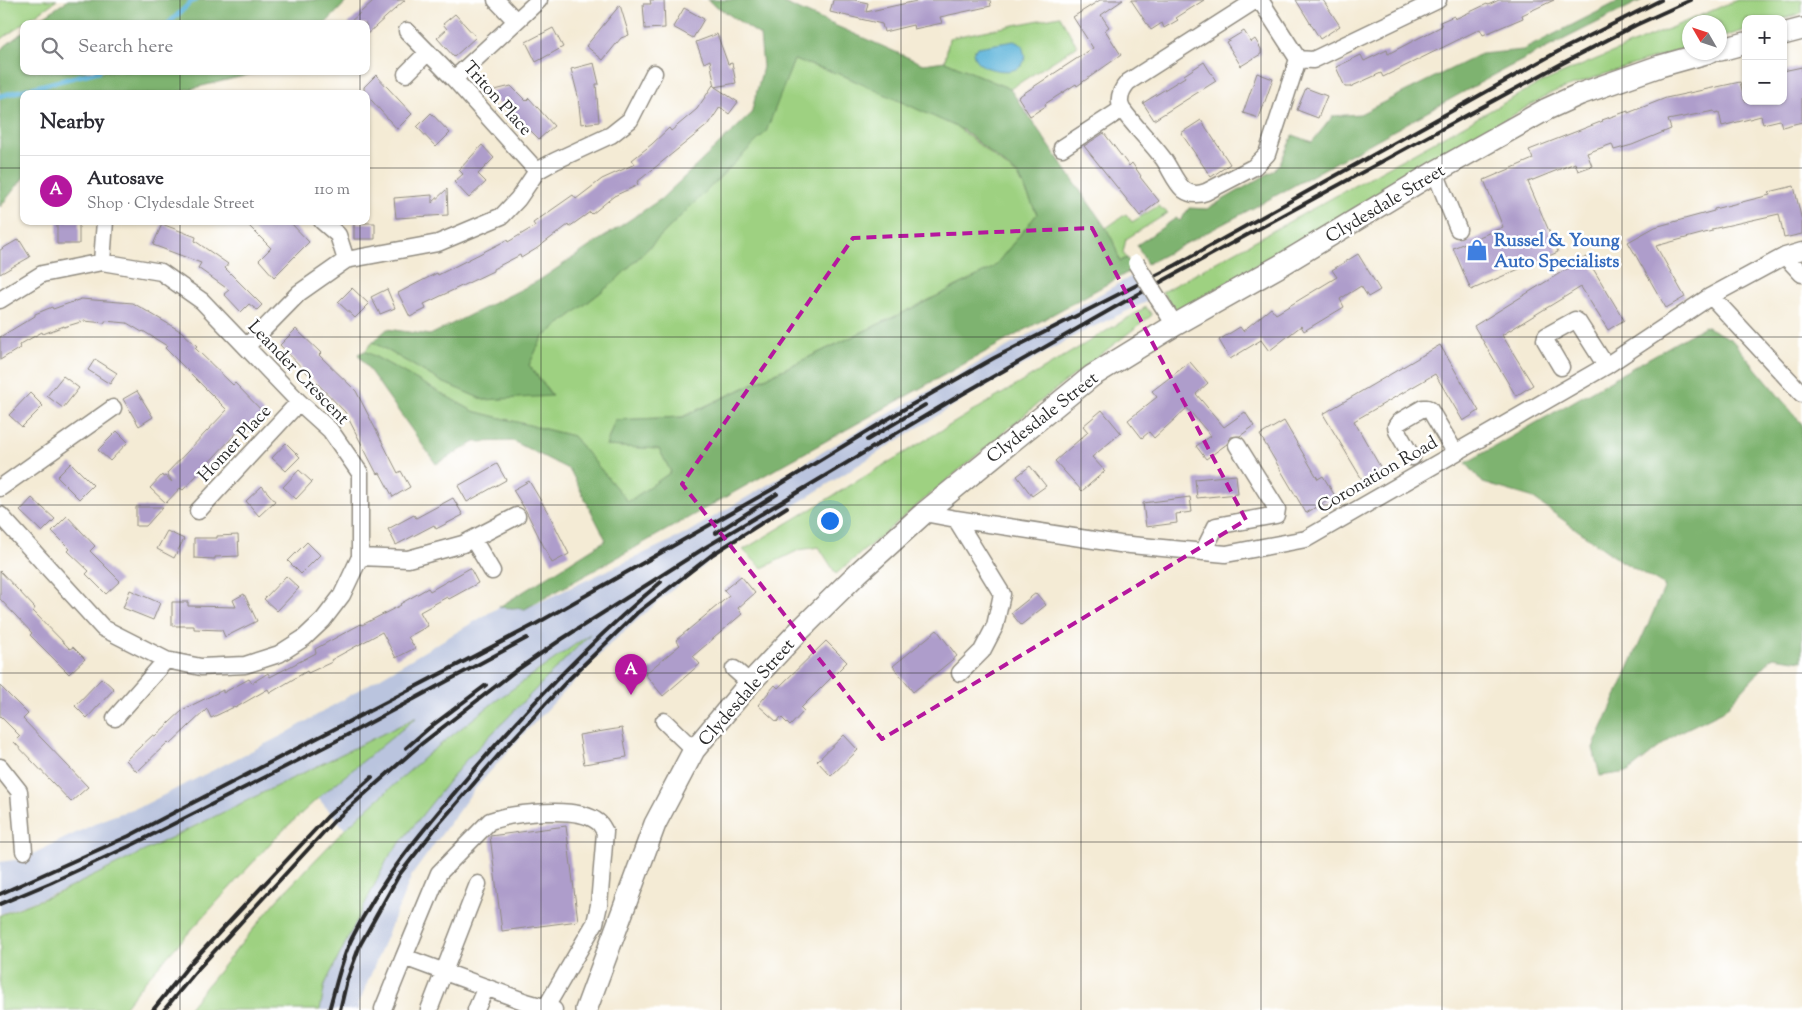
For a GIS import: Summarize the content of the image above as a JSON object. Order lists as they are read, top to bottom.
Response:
{
  "streets": {
    "main road": ["Clydesdale Street"],
    "street": [
      "Triton Place",
      "Leander Crescent",
      "Homer Place",
      "Coronation Road"
    ]
  },
  "crossings": [
    ["Clydesdale Street", "Coronation Road"],
    ["Leander Crescent", "Homer Place"]
  ],
  "places": {
    "shop": ["Russel & Young Auto Specialists"]
  },
  "north": "top left",
  "page": {
    "map_buttons": ["+", "−"],
    "search": "Search here",
    "heading": "Nearby",
    "list": [
      {
        "mark": "A",
        "name": "Autosave",
        "note": "Shop · Clydesdale Street",
        "value": "110 m"
      }
    ],
    "pins": "A"
  }
}
